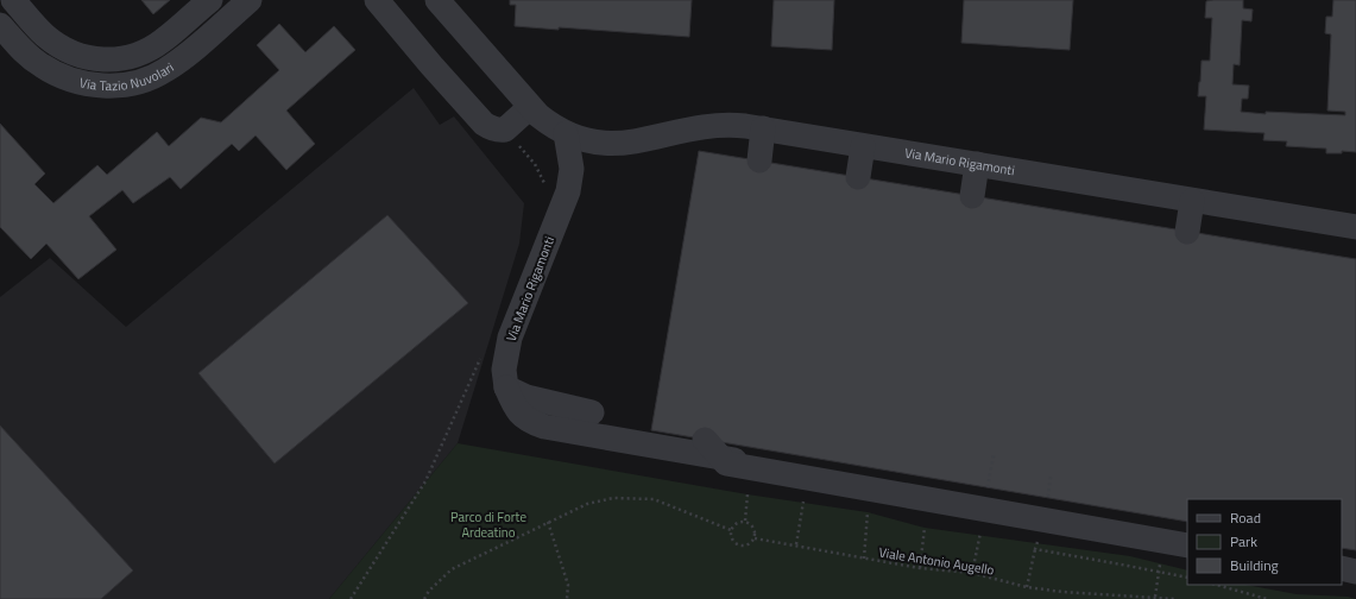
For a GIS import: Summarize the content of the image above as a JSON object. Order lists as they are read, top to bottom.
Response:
{
  "streets": {
    "street": ["Via Tazio Nuvolari", "Via Mario Rigamonti"],
    "path": ["Viale Antonio Augello"]
  },
  "parks": ["Parco di Forte Ardeatino"],
  "legend": ["Road", "Park", "Building"]
}
